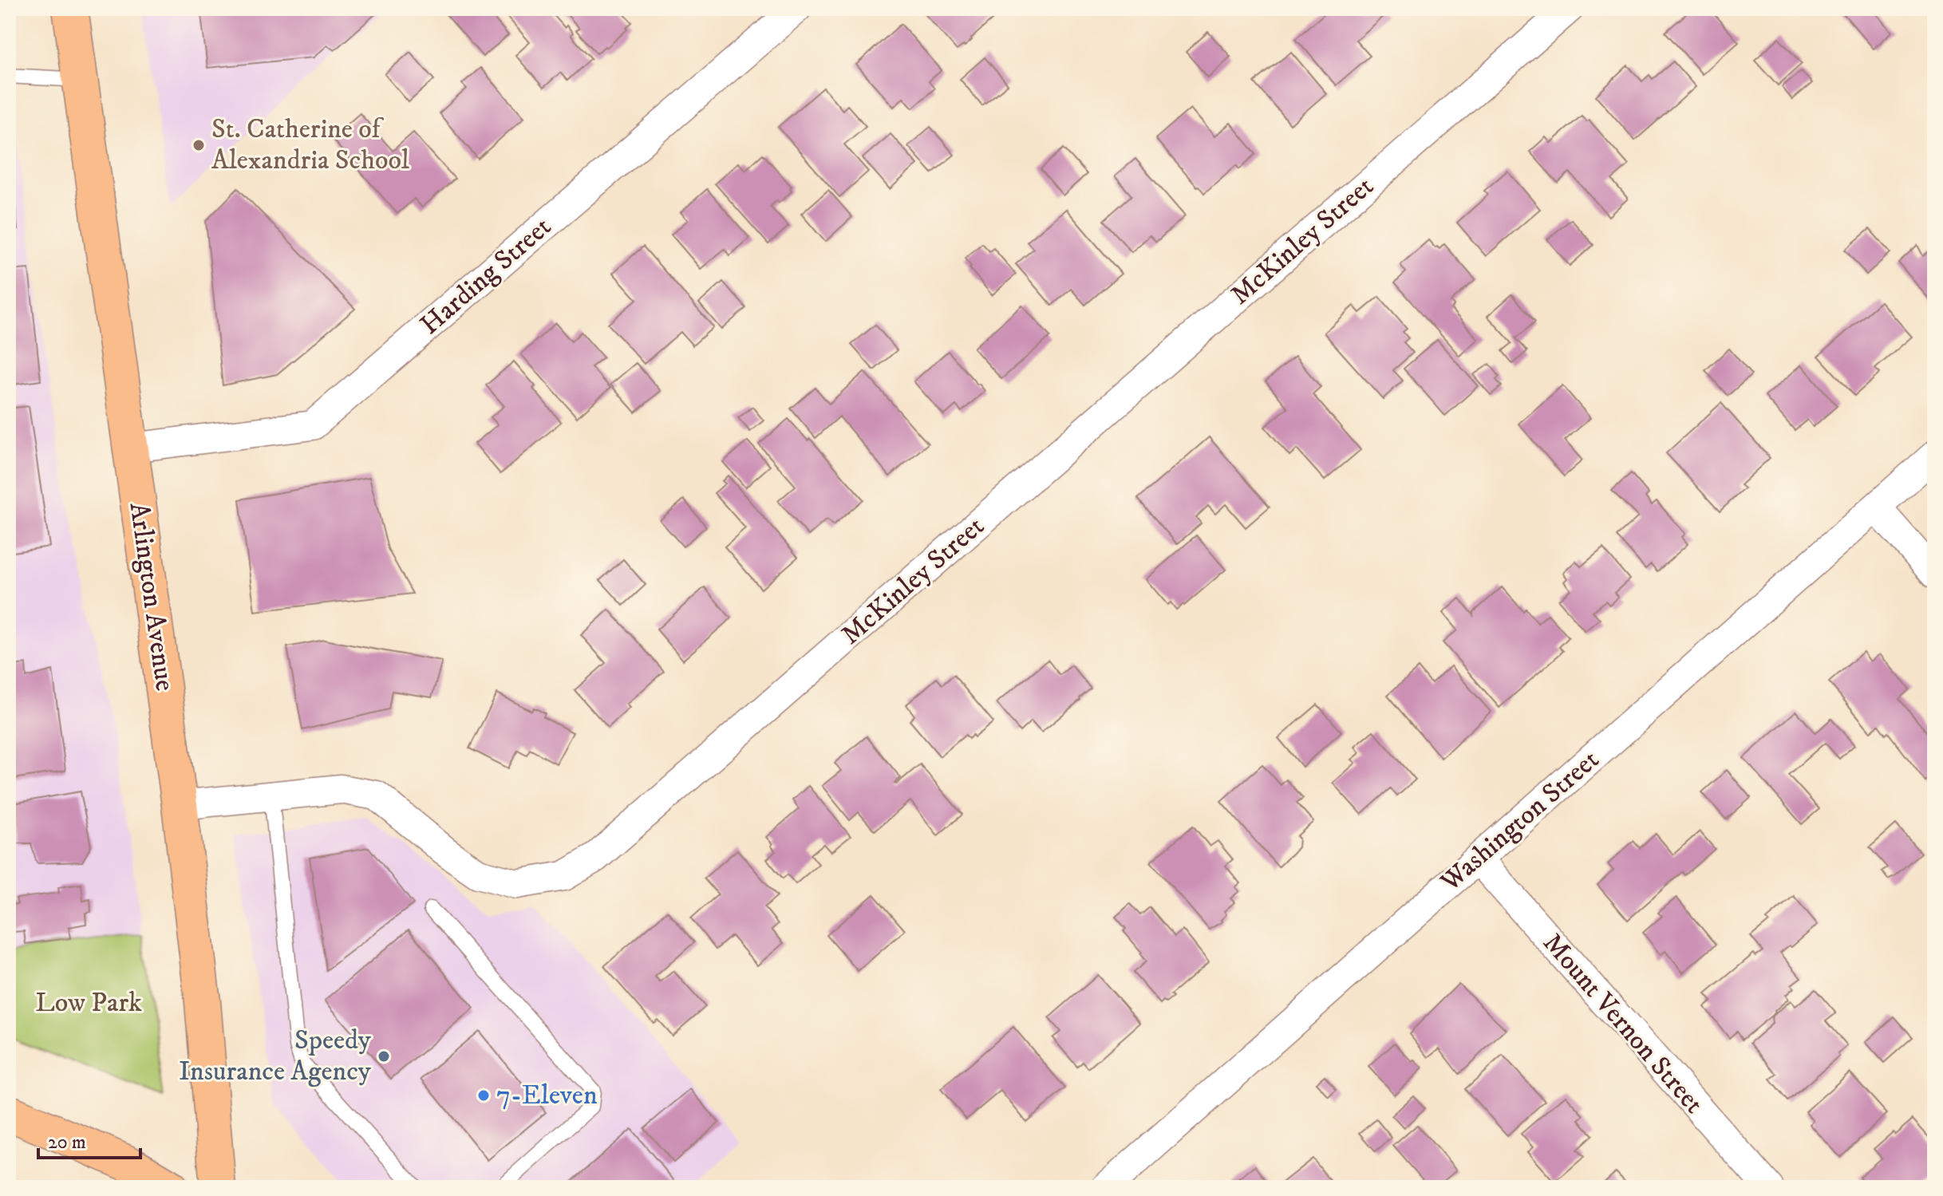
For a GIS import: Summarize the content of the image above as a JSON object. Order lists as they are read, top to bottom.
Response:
{
  "streets": {
    "main road": ["Arlington Avenue"],
    "street": [
      "McKinley Street",
      "Harding Street",
      "Washington Street",
      "Mount Vernon Street"
    ]
  },
  "crossings": [
    ["McKinley Street", "Arlington Avenue"],
    ["Harding Street", "Arlington Avenue"],
    ["Washington Street", "Mount Vernon Street"]
  ],
  "parks": ["Low Park"],
  "places": ["St. Catherine of Alexandria School", "Speedy Insurance Agency", "7-Eleven"],
  "scale_bar": "20 m"
}
